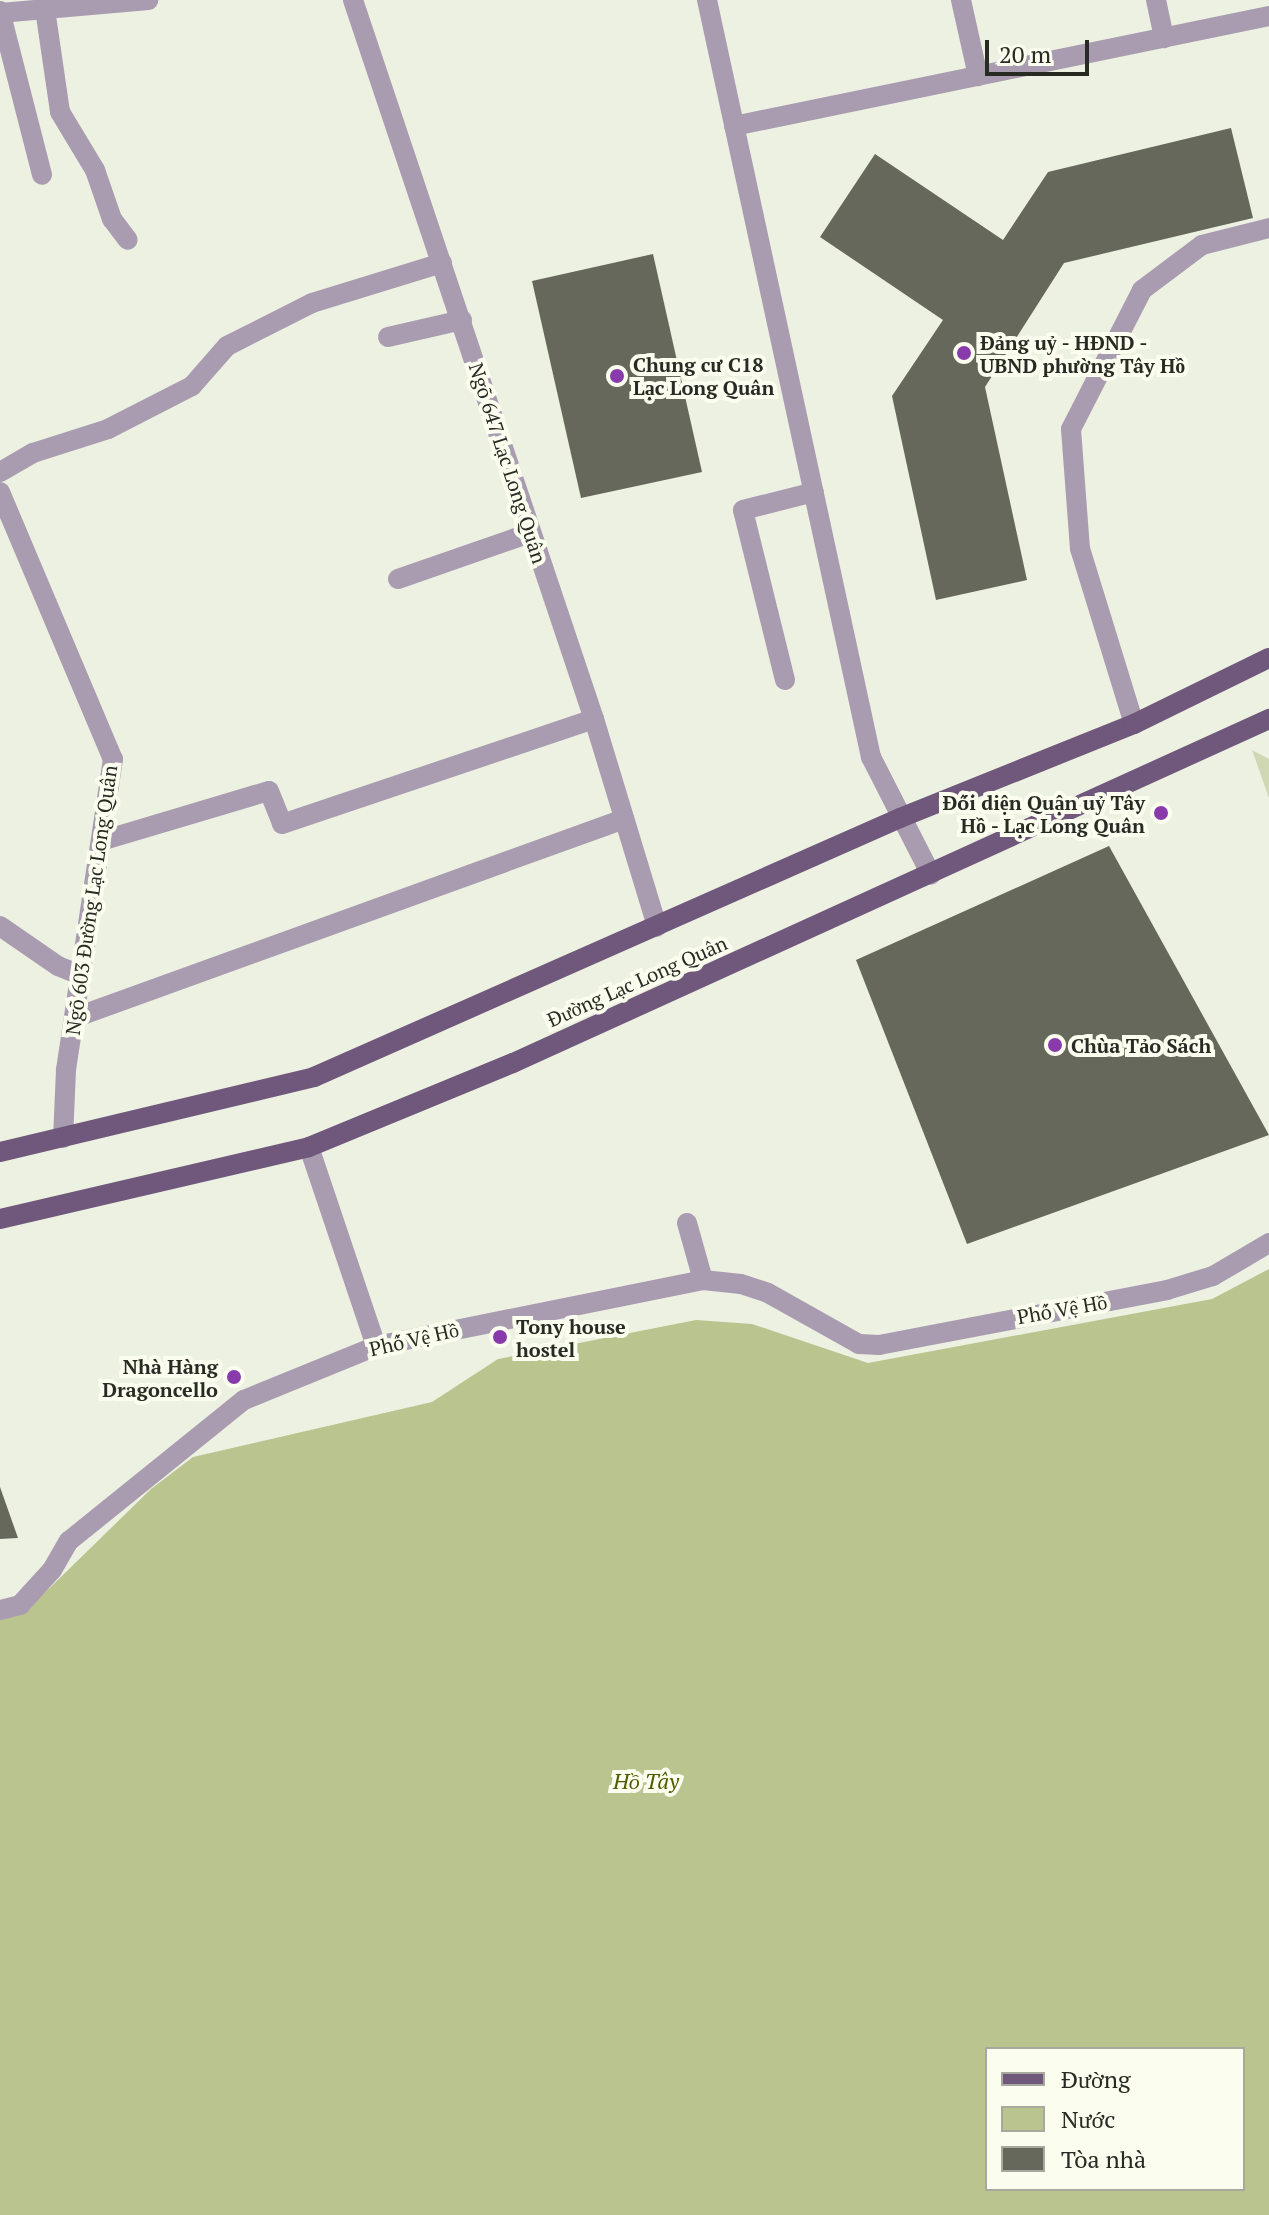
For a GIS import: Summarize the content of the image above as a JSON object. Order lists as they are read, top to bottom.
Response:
{
  "streets": {
    "main road": ["Đường Lạc Long Quân"],
    "street": ["Ngõ 647 Lạc Long Quân", "Ngõ 603 Đường Lạc Long Quân", "Phố Vệ Hồ"]
  },
  "crossings": [
    ["Ngõ 647 Lạc Long Quân", "Đường Lạc Long Quân"],
    ["Ngõ 603 Đường Lạc Long Quân", "Đường Lạc Long Quân"]
  ],
  "water": ["Hồ Tây"],
  "places": [
    "Đảng uỷ - HĐND - UBND phường Tây Hồ",
    "Chung cư C18 Lạc Long Quân",
    "Đối diện Quận uỷ Tây Hồ - Lạc Long Quân",
    "Chùa Tảo Sách",
    "Tony house hostel",
    "Nhà Hàng Dragoncello"
  ],
  "legend": ["Đường", "Nước", "Tòa nhà"],
  "scale_bar": "20 m"
}
